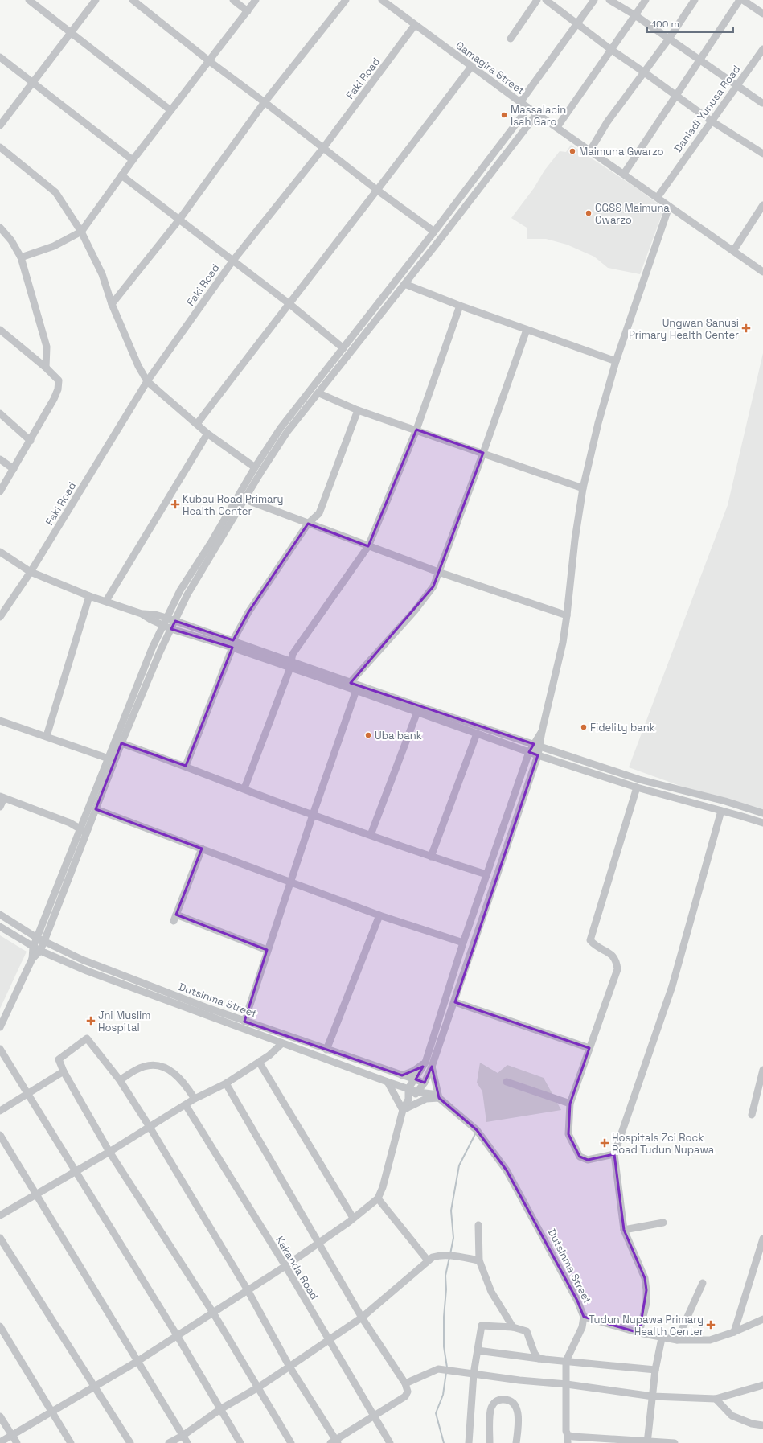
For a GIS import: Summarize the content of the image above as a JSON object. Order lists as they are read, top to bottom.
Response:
{
  "streets": {
    "street": [
      "Gamagira Street",
      "Faki Road",
      "Danladi Yunusa Road",
      "Dutsinma Street",
      "Kakanda Road"
    ]
  },
  "crossings": [
    ["Gamagira Street", "Faki Road"],
    ["Gamagira Street", "Danladi Yunusa Road"]
  ],
  "places": {
    "other": [
      "Massalacin Isah Garo",
      "Maimuna Gwarzo",
      "GGSS Maimuna Gwarzo",
      "Fidelity bank",
      "Uba bank"
    ],
    "health": [
      "Ungwan Sanusi Primary Health Center",
      "Kubau Road Primary Health Center",
      "Jni Muslim Hospital",
      "Hospitals Zci Rock Road Tudun Nupawa",
      "Tudun Nupawa Primary Health Center"
    ]
  },
  "scale_bar": "100 m"
}
